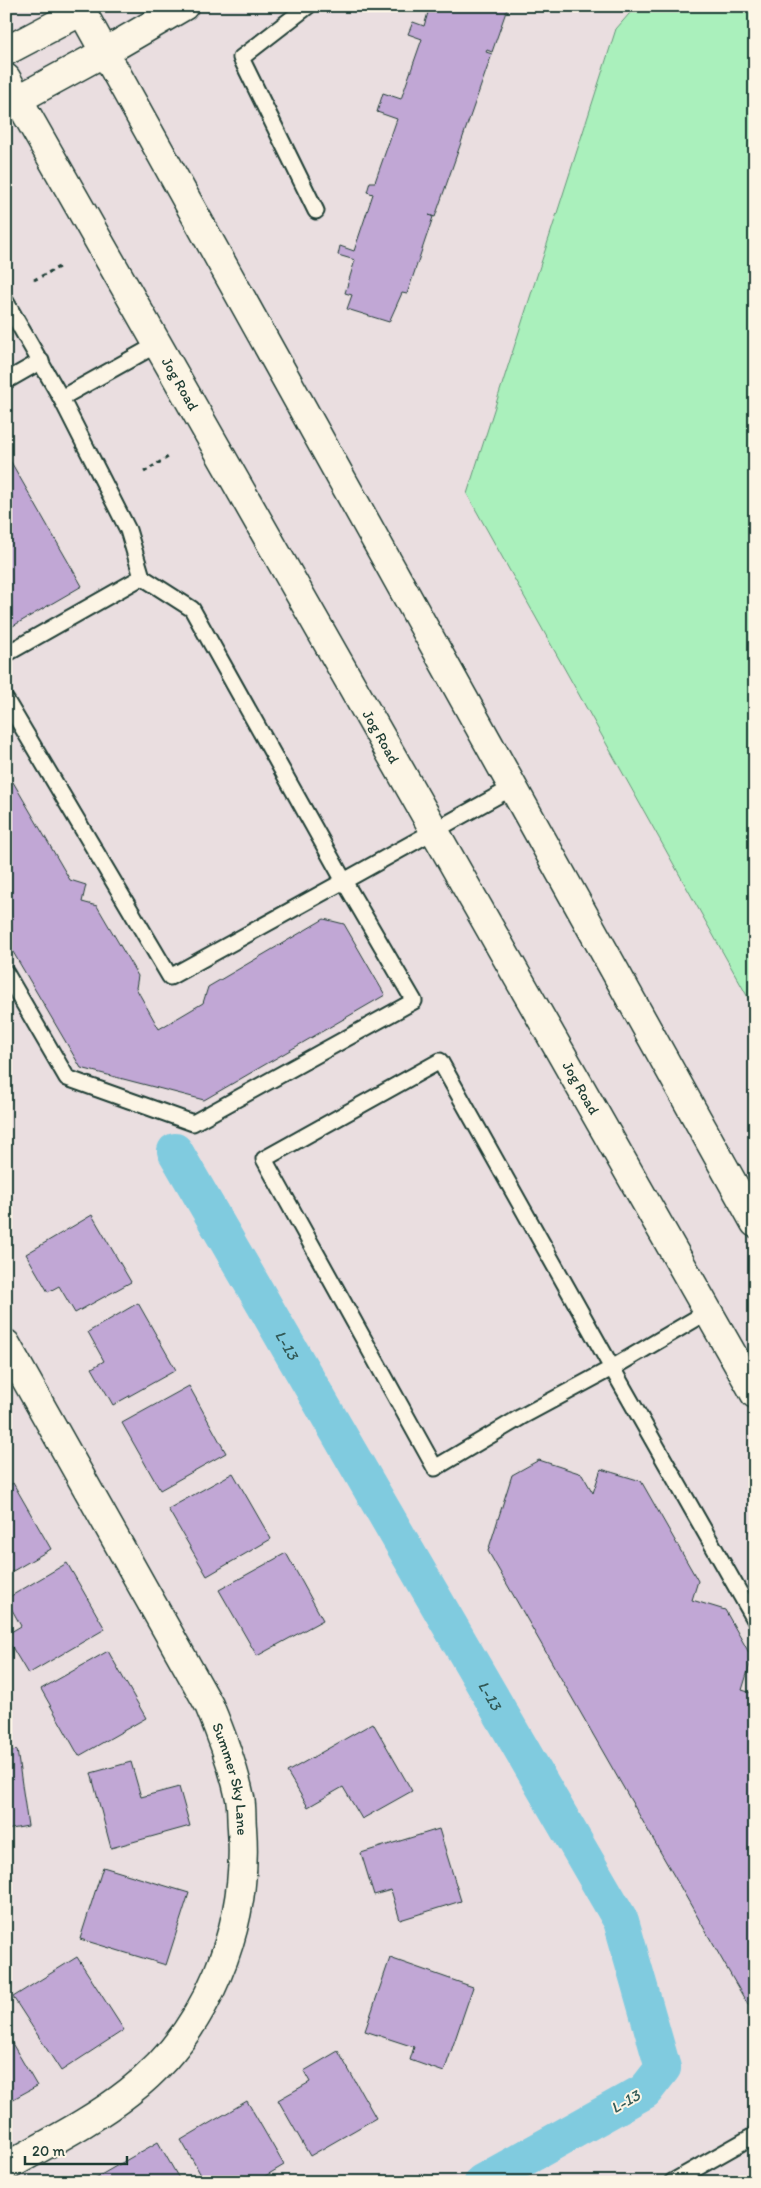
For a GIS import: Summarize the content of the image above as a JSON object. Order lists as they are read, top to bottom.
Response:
{
  "streets": {
    "main road": ["Jog Road", "Summer Sky Lane"]
  },
  "water": ["L-13"],
  "scale_bar": "20 m"
}
